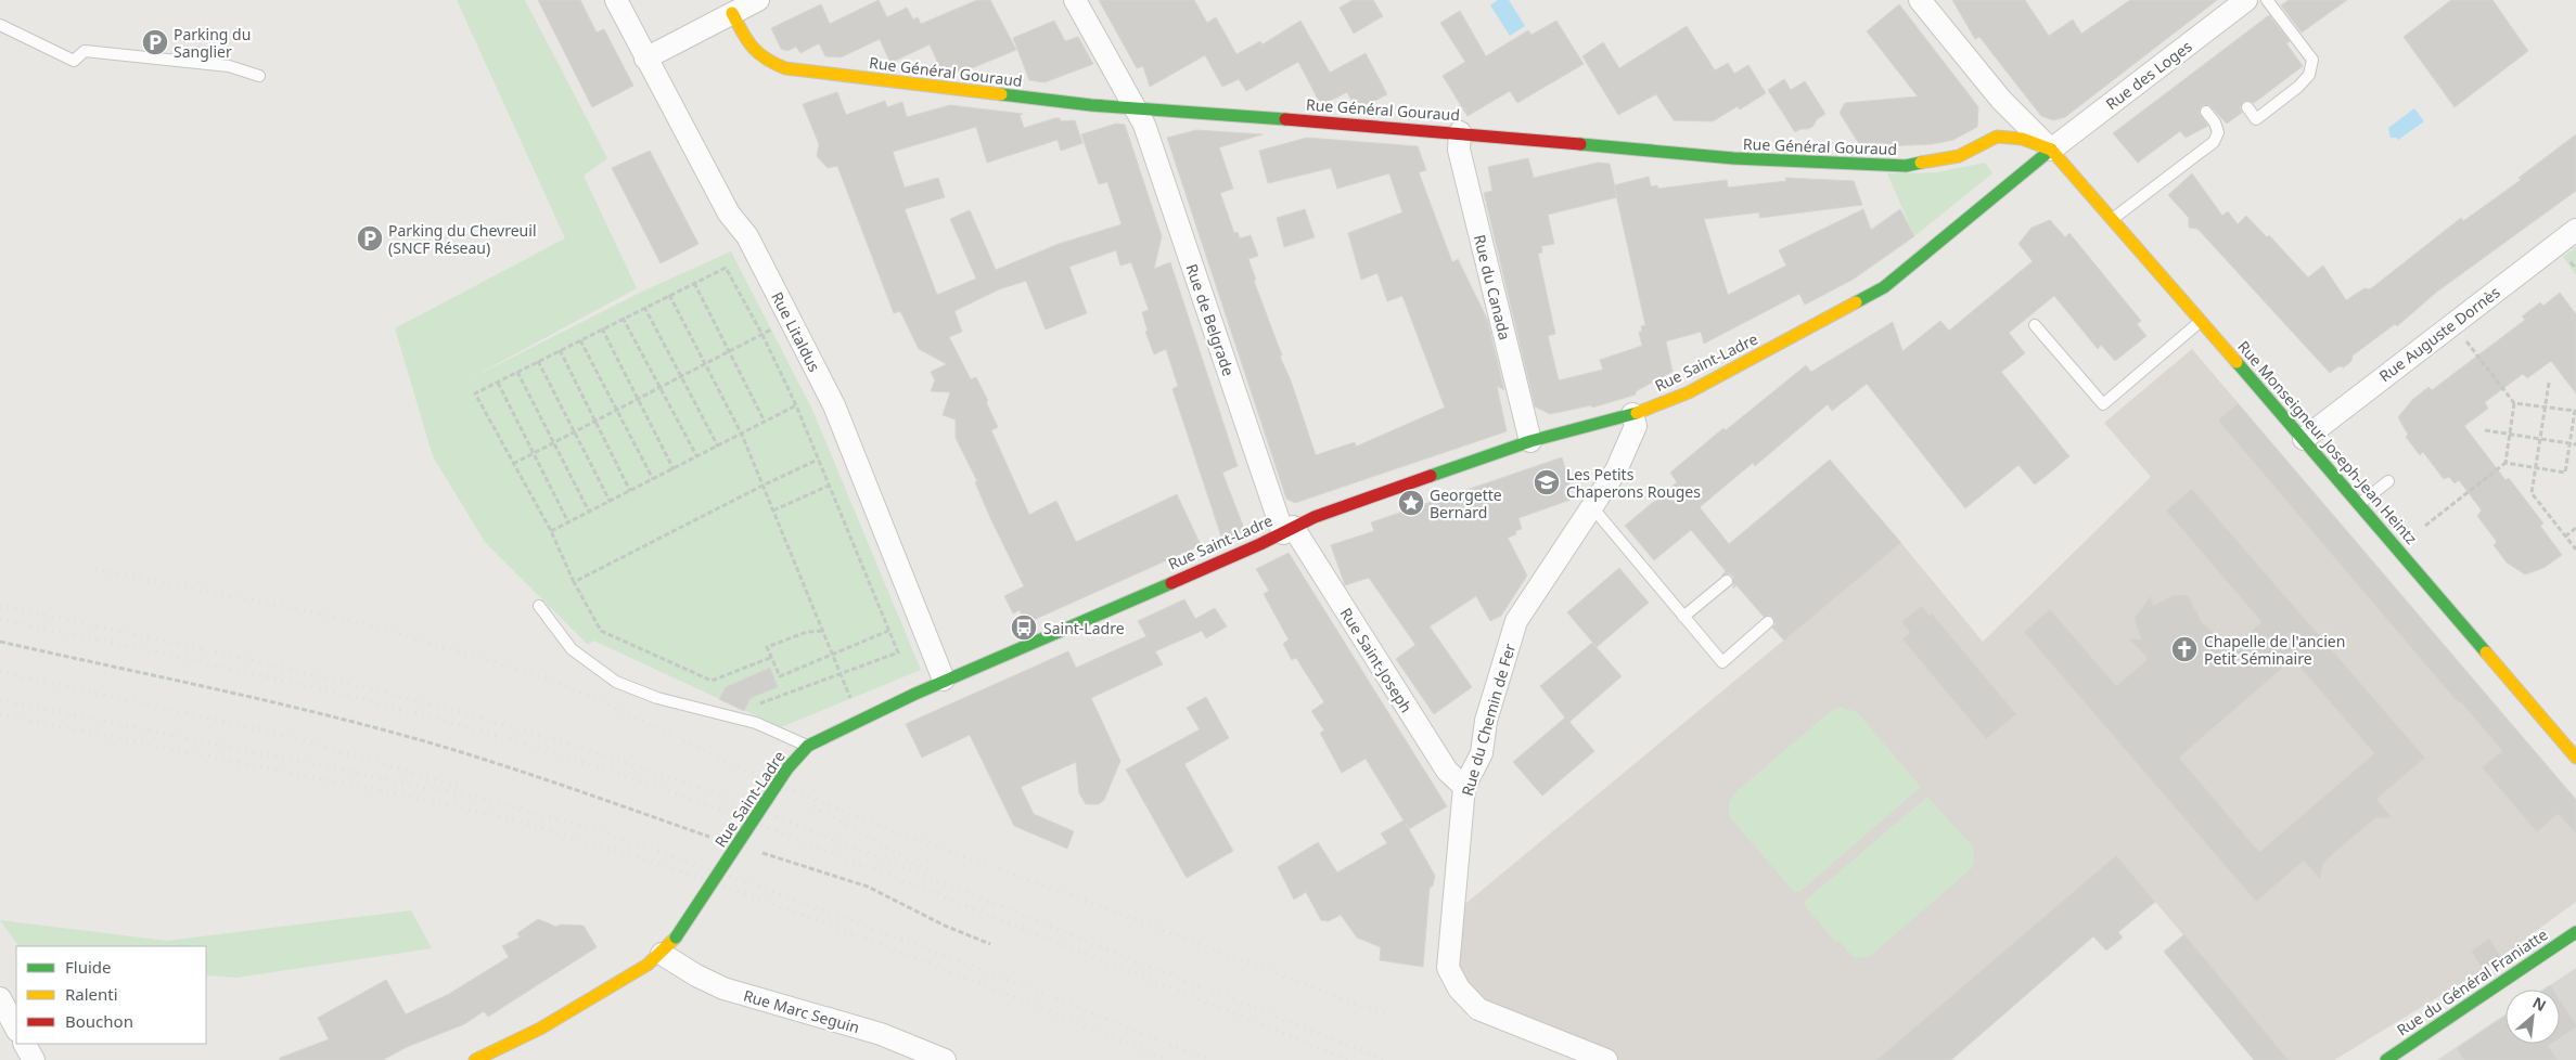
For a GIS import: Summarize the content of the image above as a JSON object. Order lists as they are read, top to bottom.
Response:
{
  "streets": {
    "street": [
      "Rue Général Gouraud",
      "Rue des Loges",
      "Rue du Canada",
      "Rue de Belgrade",
      "Rue Litaldus",
      "Rue Auguste Dornès",
      "Rue Saint-Ladre",
      "Rue Monseigneur Joseph-Jean Heintz",
      "Rue Saint-Joseph",
      "Rue du Chemin de Fer",
      "Rue du Général Franiatte",
      "Rue Marc Seguin"
    ]
  },
  "crossings": [
    ["Rue Général Gouraud", "Rue des Loges"],
    ["Rue Général Gouraud", "Rue du Canada"],
    ["Rue Général Gouraud", "Rue de Belgrade"],
    ["Rue Général Gouraud", "Rue Saint-Ladre"],
    ["Rue Général Gouraud", "Rue Monseigneur Joseph-Jean Heintz"],
    ["Rue des Loges", "Rue Saint-Ladre"],
    ["Rue des Loges", "Rue Monseigneur Joseph-Jean Heintz"],
    ["Rue du Canada", "Rue Saint-Ladre"],
    ["Rue de Belgrade", "Rue Saint-Ladre"],
    ["Rue de Belgrade", "Rue Saint-Joseph"],
    ["Rue Litaldus", "Rue Saint-Ladre"],
    ["Rue Auguste Dornès", "Rue Monseigneur Joseph-Jean Heintz"],
    ["Rue Saint-Ladre", "Rue Monseigneur Joseph-Jean Heintz"],
    ["Rue Saint-Ladre", "Rue Saint-Joseph"],
    ["Rue Saint-Ladre", "Rue du Chemin de Fer"],
    ["Rue Saint-Ladre", "Rue Marc Seguin"],
    ["Rue Saint-Joseph", "Rue du Chemin de Fer"]
  ],
  "places": {
    "parking": ["Parking du Sanglier", "Parking du Chevreuil (SNCF Réseau)"],
    "school or university": ["Les Petits Chaperons Rouges"],
    "place": ["Georgette Bernard"],
    "bus stop": ["Saint-Ladre"],
    "church": ["Chapelle de l'ancien Petit Séminaire"]
  },
  "legend": ["Fluide", "Ralenti", "Bouchon"],
  "north": "top right"
}
